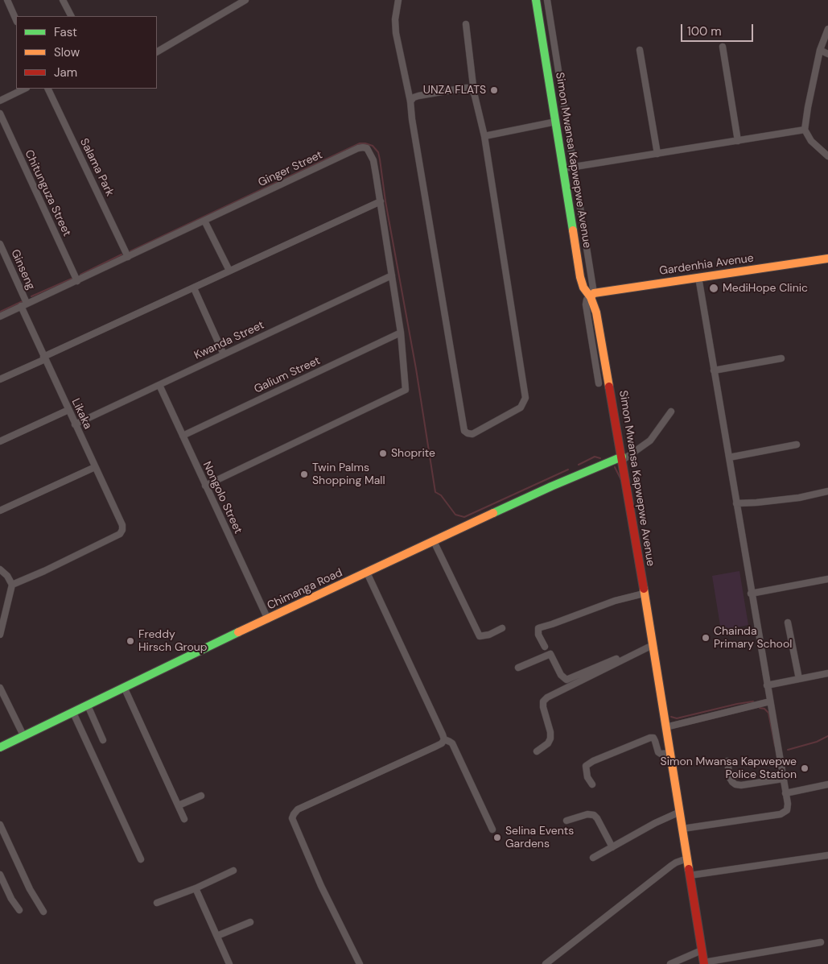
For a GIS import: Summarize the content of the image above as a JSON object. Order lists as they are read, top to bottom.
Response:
{
  "streets": {
    "main road": ["Simon Mwansa Kapwepwe Avenue", "Gardenhia Avenue", "Chimanga Road"],
    "street": [
      "Salama Park",
      "Ginger Street",
      "Chitunguza Street",
      "Ginseng",
      "Kwanda Street",
      "Galium Street",
      "Likaka",
      "Nongolo Street"
    ]
  },
  "crossings": [
    ["Simon Mwansa Kapwepwe Avenue", "Gardenhia Avenue"],
    ["Simon Mwansa Kapwepwe Avenue", "Chimanga Road"],
    ["Salama Park", "Ginger Street"],
    ["Ginger Street", "Chitunguza Street"],
    ["Ginger Street", "Ginseng"],
    ["Ginger Street", "Kwanda Street"],
    ["Ginger Street", "Galium Street"],
    ["Ginger Street", "Likaka"],
    ["Ginger Street", "Nongolo Street"],
    ["Ginseng", "Likaka"],
    ["Kwanda Street", "Likaka"],
    ["Kwanda Street", "Nongolo Street"],
    ["Galium Street", "Nongolo Street"],
    ["Nongolo Street", "Chimanga Road"]
  ],
  "places": [
    "UNZA FLATS",
    "MediHope Clinic",
    "Shoprite",
    "Twin Palms Shopping Mall",
    "Chainda Primary School",
    "Freddy Hirsch Group",
    "Simon Mwansa Kapwepwe Police Station",
    "Selina Events Gardens"
  ],
  "legend": ["Fast", "Slow", "Jam"],
  "scale_bar": "100 m"
}
